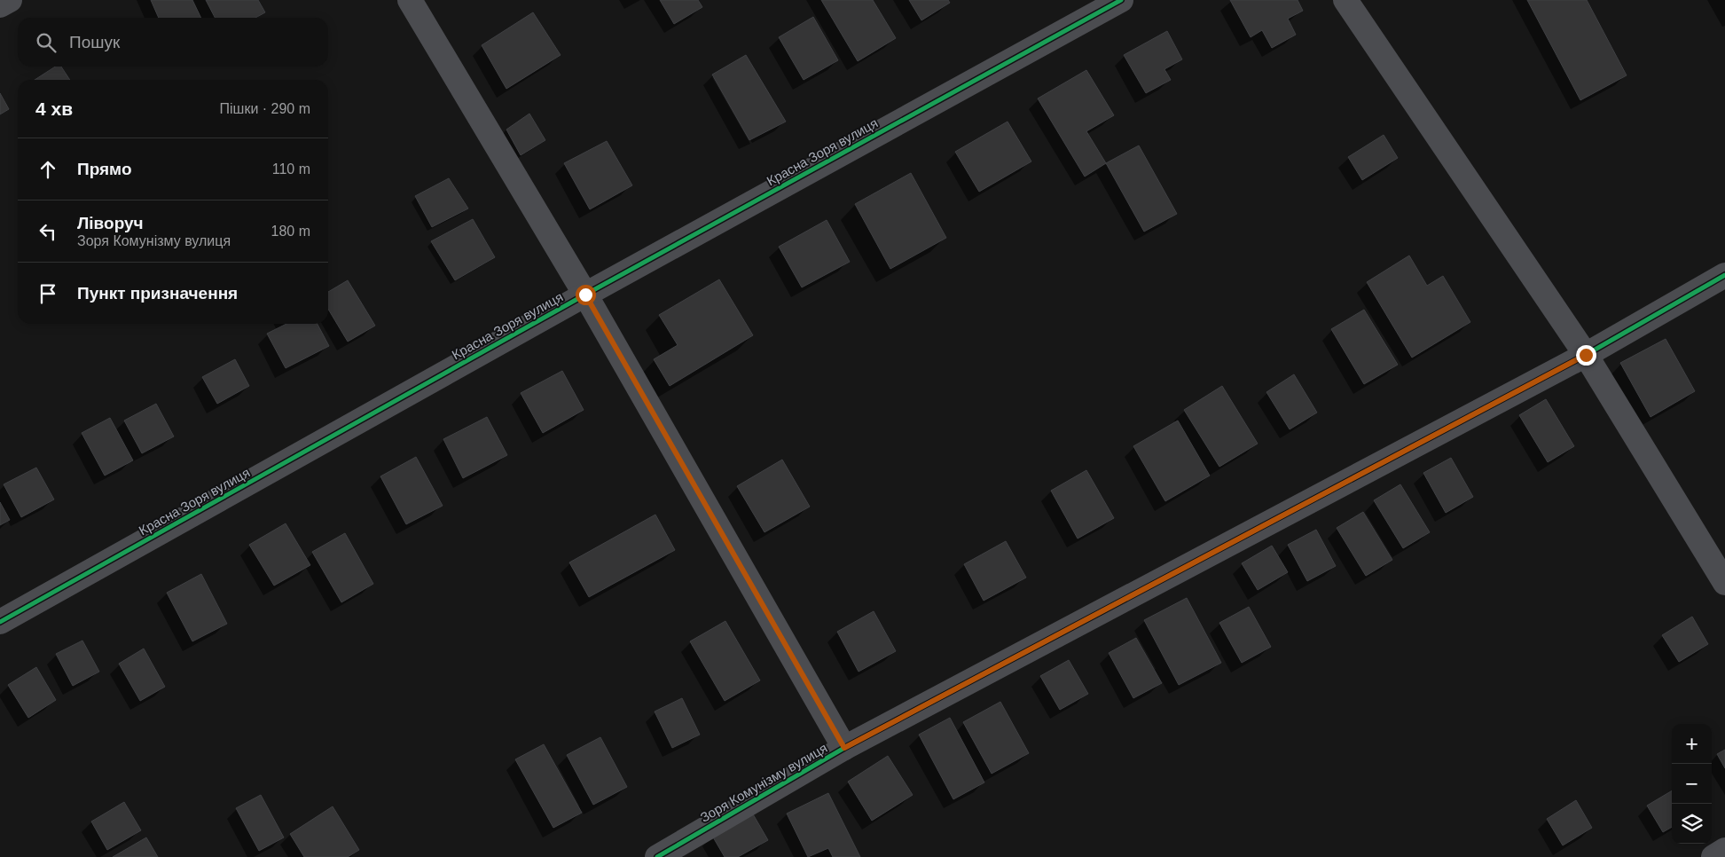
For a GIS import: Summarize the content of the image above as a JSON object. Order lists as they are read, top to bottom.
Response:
{
  "streets": {
    "street": ["Красна Зоря вулиця", "Зоря Комунізму вулиця"]
  },
  "page": {
    "search": "Пошук",
    "heading": ["4 хв", "Пішки · 290 m"],
    "list": [
      ["Прямо", "110 m"],
      ["Ліворуч", "Зоря Комунізму вулиця", "180 m"],
      "Пункт призначення"
    ],
    "map_buttons": ["+", "−"]
  }
}
